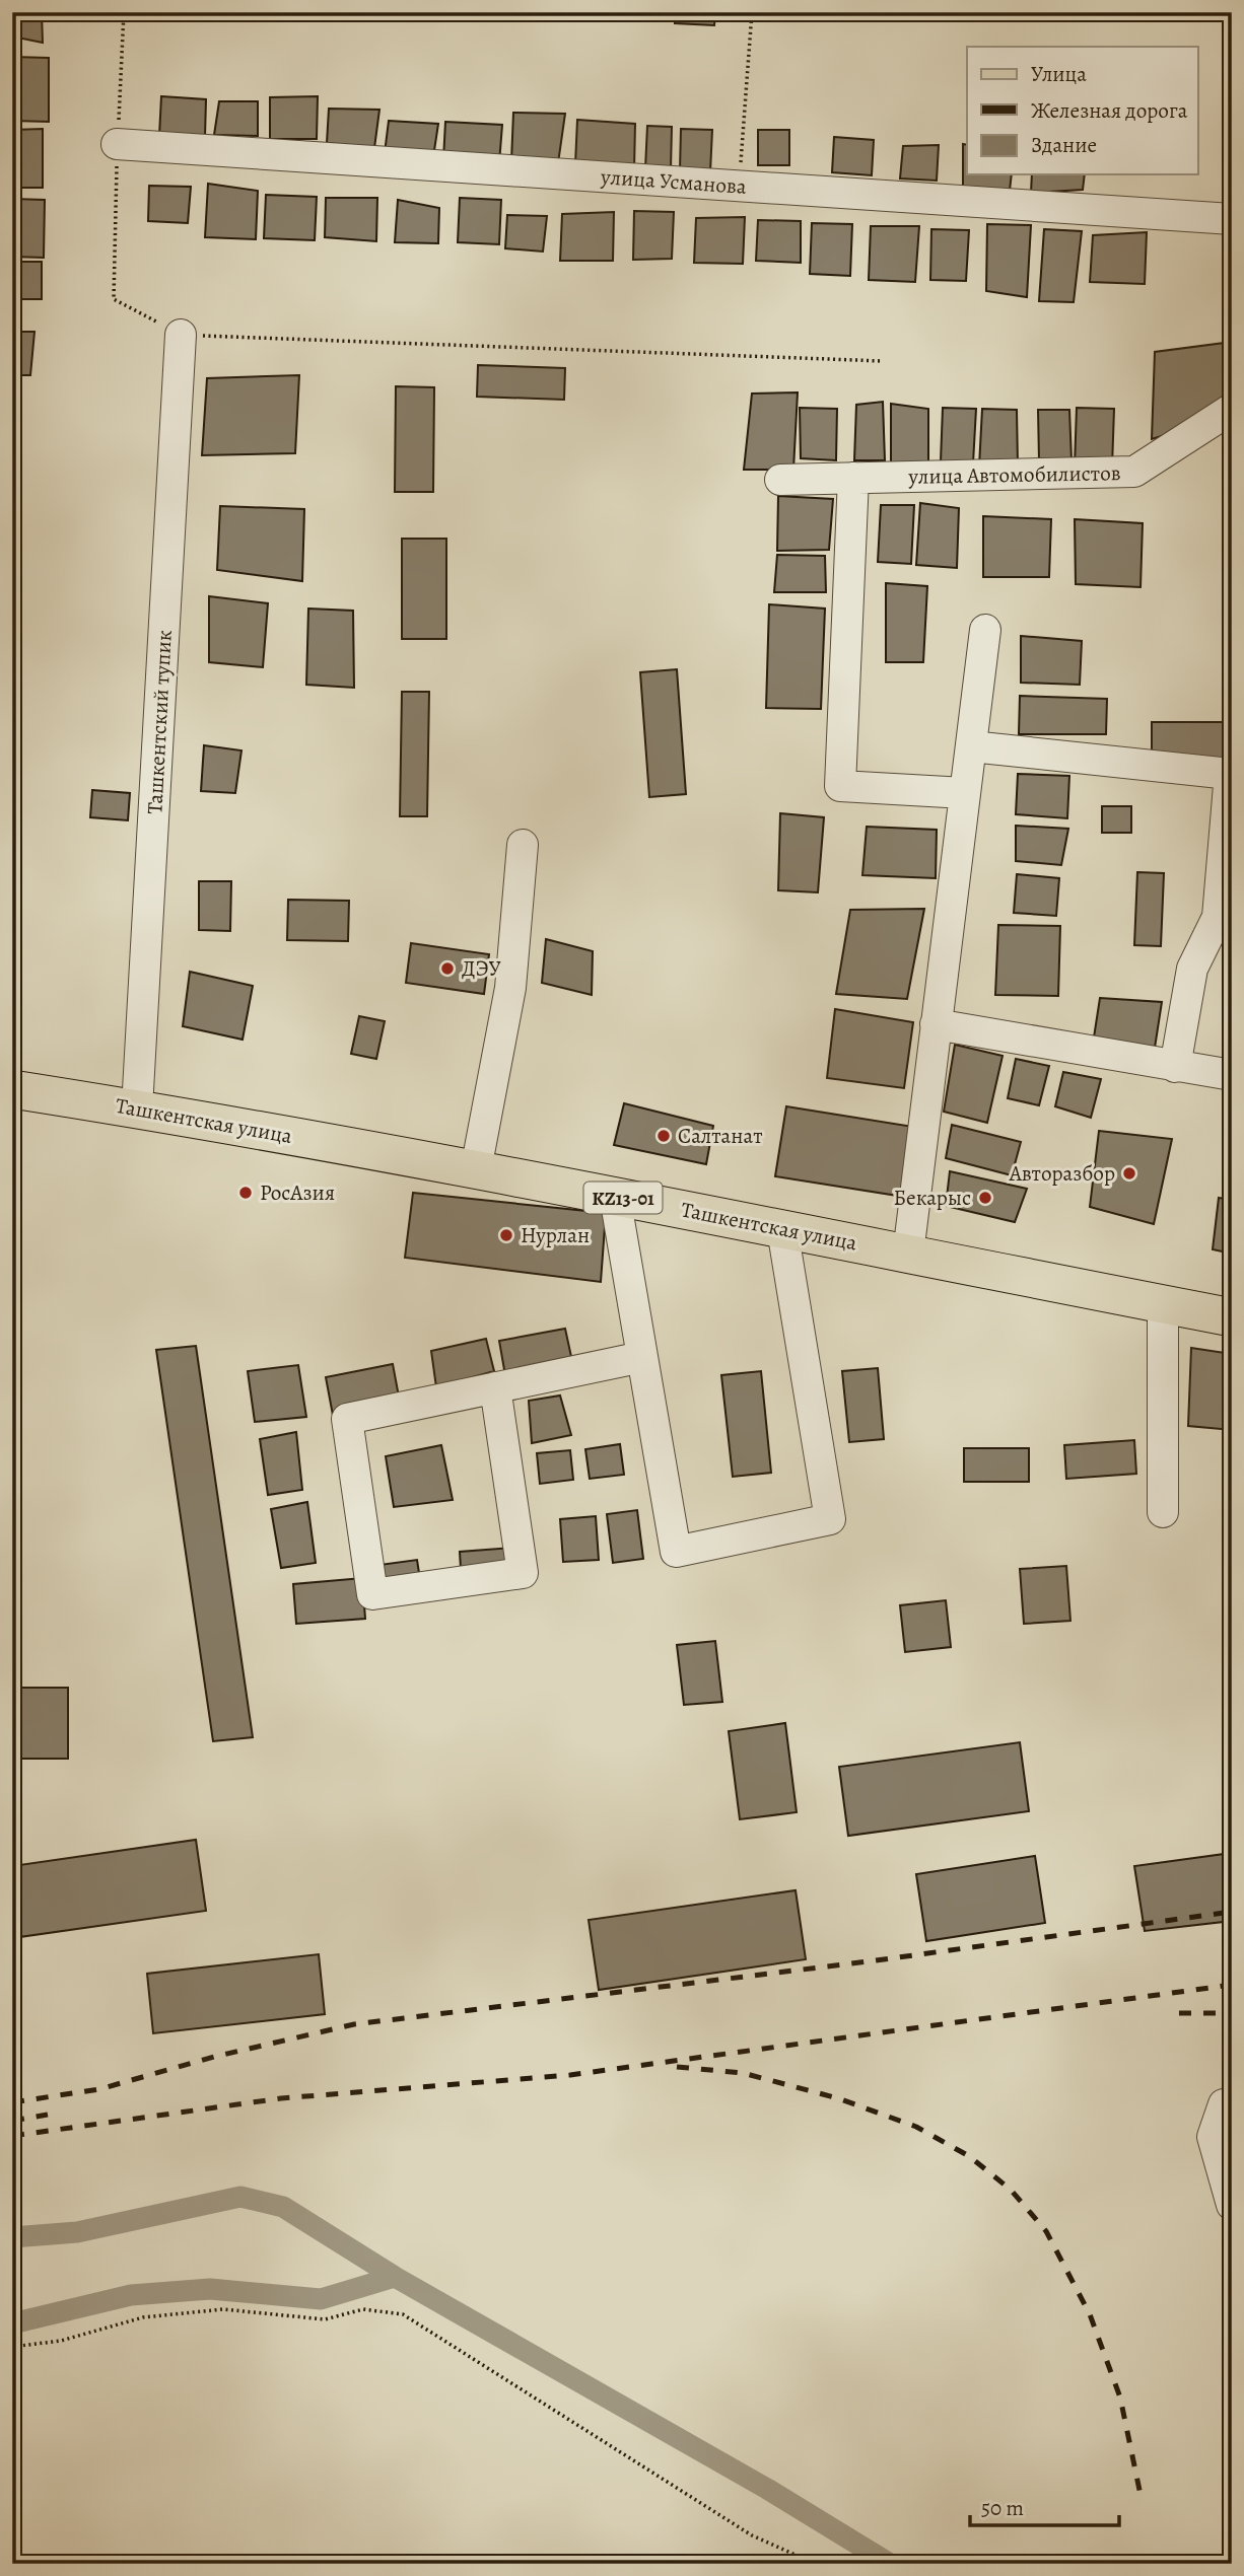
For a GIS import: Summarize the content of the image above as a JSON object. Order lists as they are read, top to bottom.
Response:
{
  "streets": {
    "main road": ["Ташкентская улица", "KZ13-01"],
    "street": ["улица Усманова", "улица Автомобилистов", "Ташкентский тупик"]
  },
  "crossings": [
    ["Ташкентский тупик", "Ташкентская улица"]
  ],
  "places": [
    "ДЭУ",
    "Салтанат",
    "Авторазбор",
    "РосАзия",
    "Бекарыс",
    "Нурлан"
  ],
  "legend": ["Улица", "Железная дорога", "Здание"],
  "scale_bar": "50 m"
}
